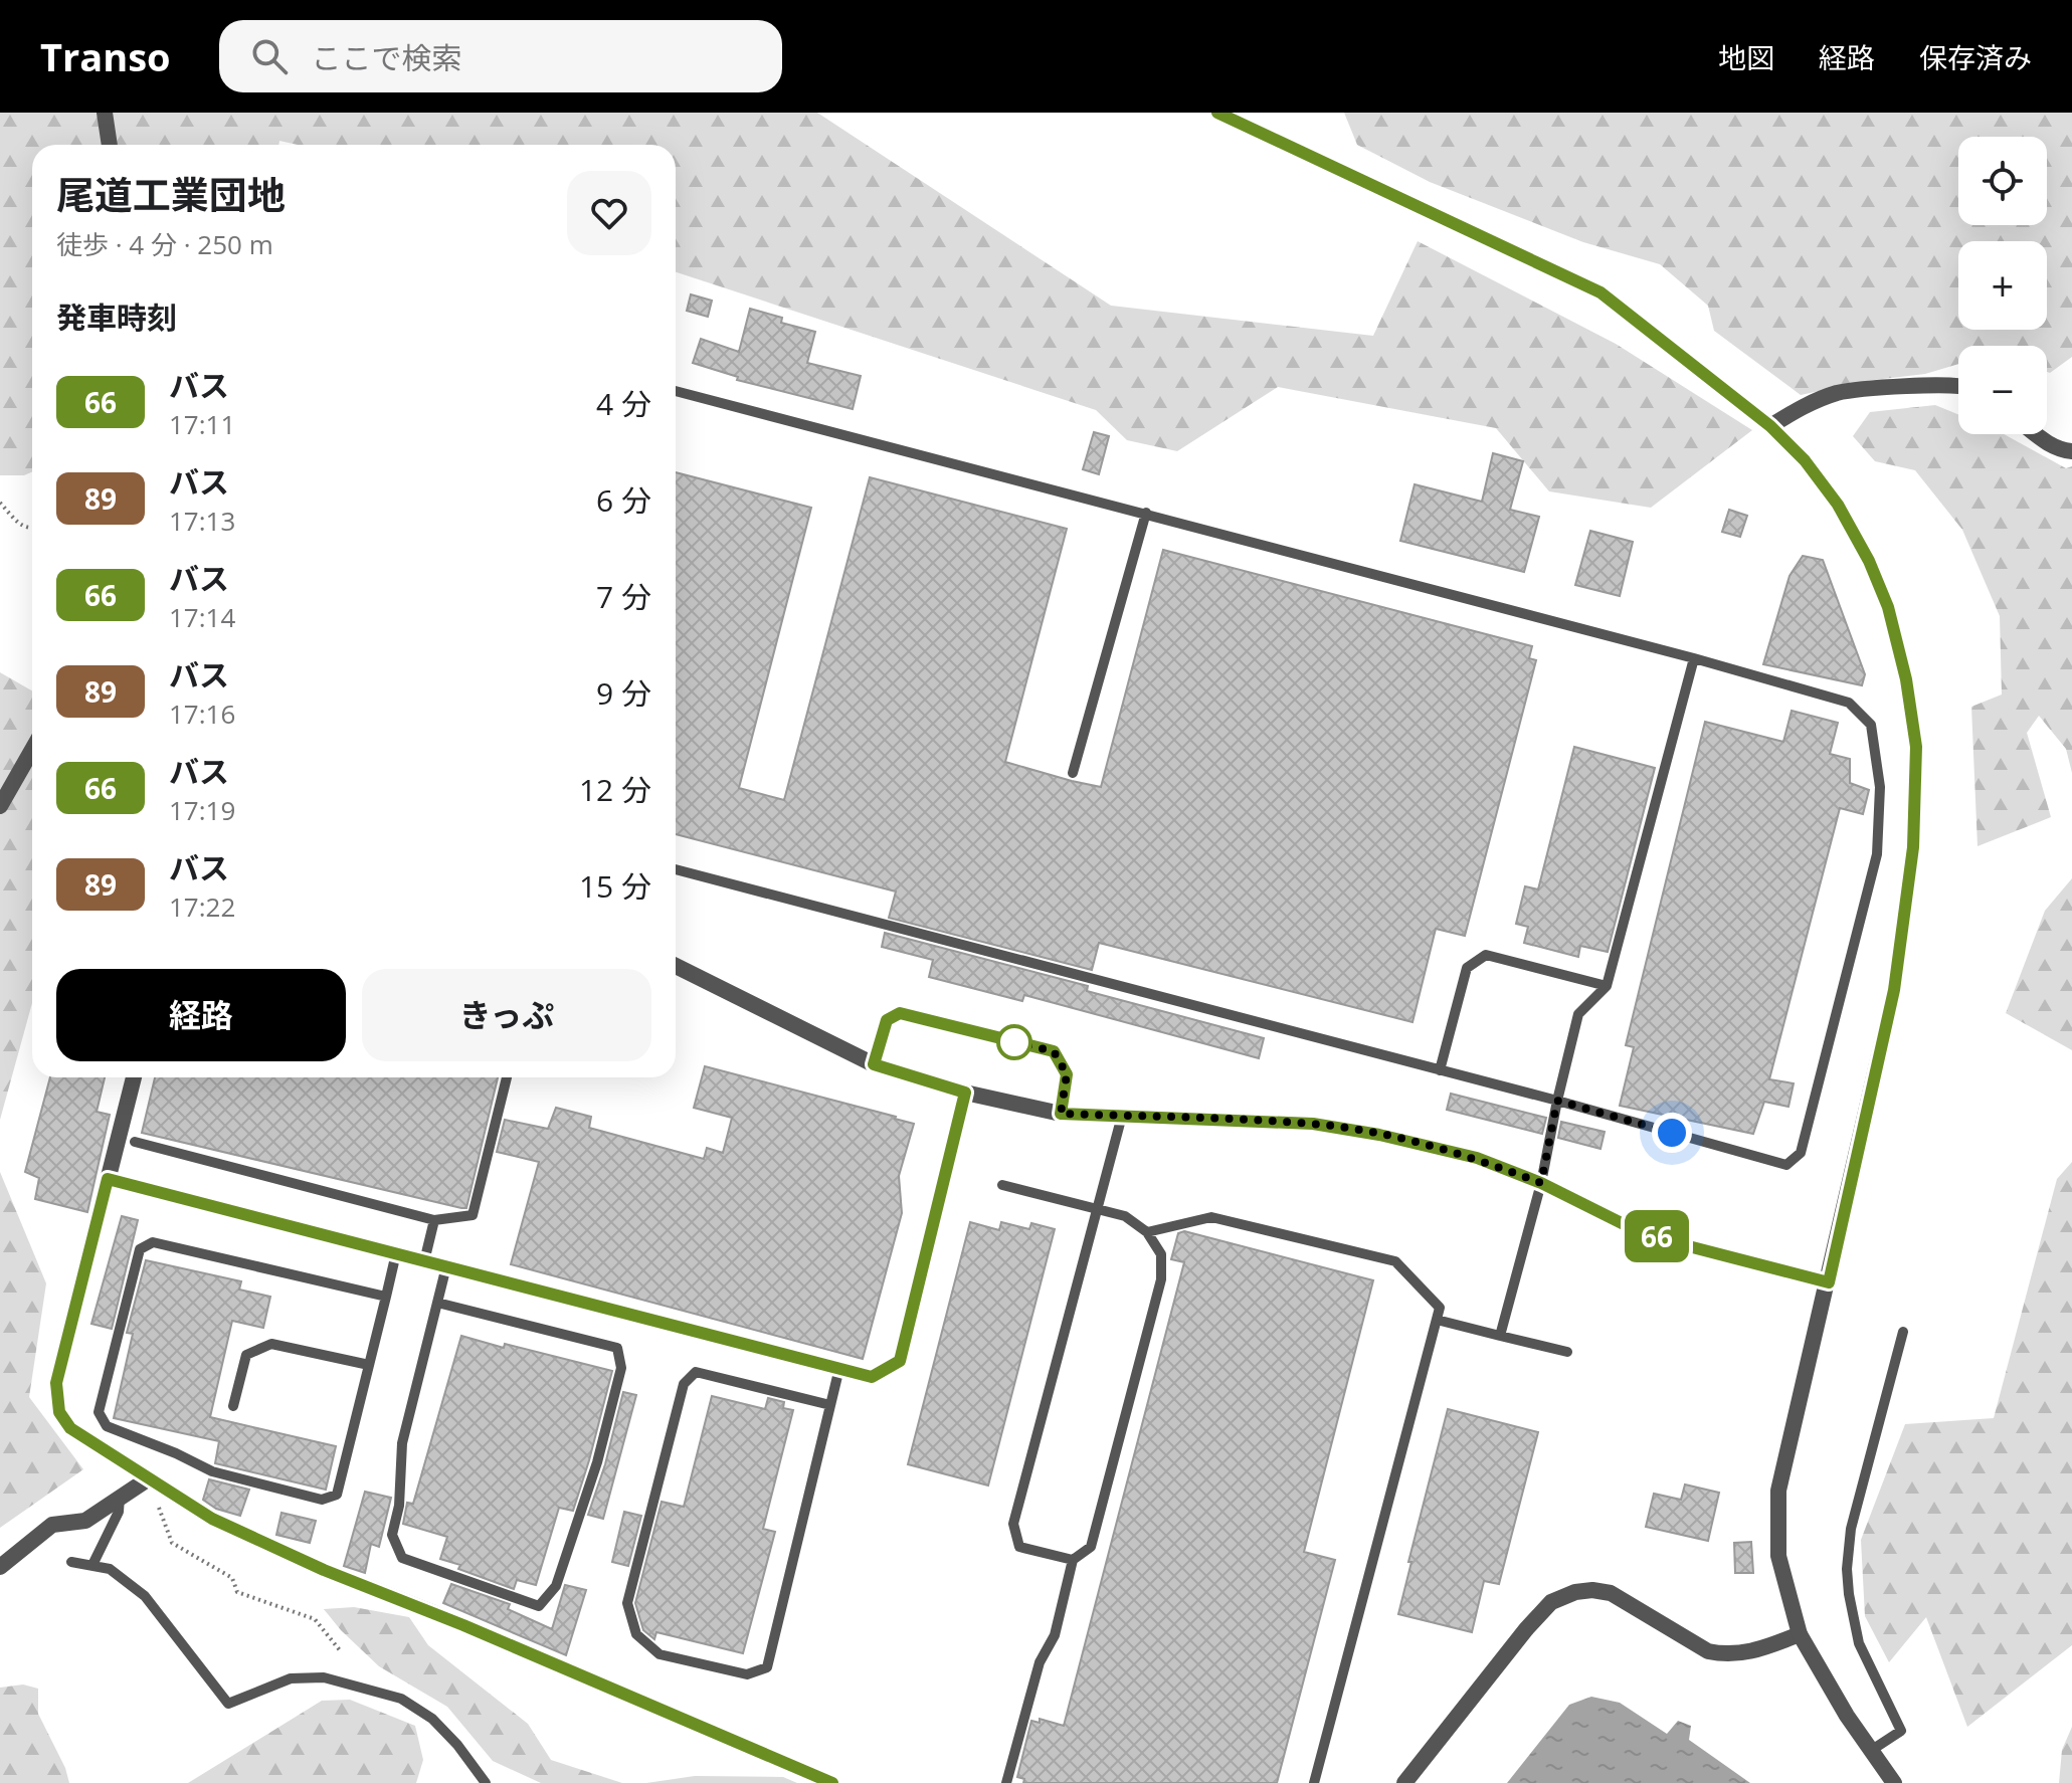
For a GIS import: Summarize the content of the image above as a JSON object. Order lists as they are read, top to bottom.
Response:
{
  "lines": ["bus line 66"],
  "page": {
    "header": "Transo",
    "search": "ここで検索",
    "nav": ["地図", "経路", "保存済み"],
    "on_map": "66",
    "map_buttons": ["+", "−"],
    "heading": [
      ["尾道工業団地", "徒歩 · 4 分 · 250 m"],
      "発車時刻"
    ],
    "list": [
      {
        "mark": "66",
        "name": "バス",
        "note": "17:11",
        "value": "4 分"
      },
      {
        "mark": "89",
        "name": "バス",
        "note": "17:13",
        "value": "6 分"
      },
      {
        "mark": "66",
        "name": "バス",
        "note": "17:14",
        "value": "7 分"
      },
      {
        "mark": "89",
        "name": "バス",
        "note": "17:16",
        "value": "9 分"
      },
      {
        "mark": "66",
        "name": "バス",
        "note": "17:19",
        "value": "12 分"
      },
      {
        "mark": "89",
        "name": "バス",
        "note": "17:22",
        "value": "15 分"
      }
    ],
    "buttons": ["経路", "きっぷ"]
  }
}
